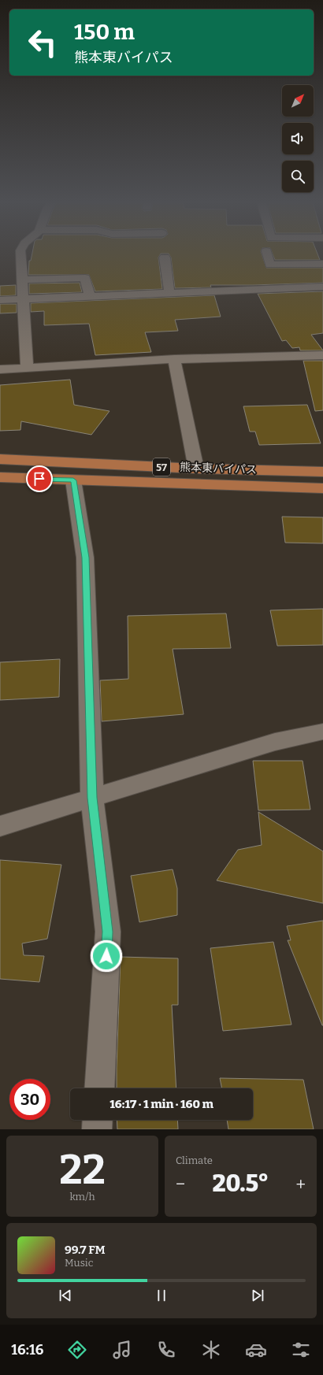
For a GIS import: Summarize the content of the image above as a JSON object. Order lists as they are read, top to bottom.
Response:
{
  "streets": {
    "highway": ["57", "熊本東バイパス"]
  },
  "north": "top right",
  "page": {
    "turn": ["150 m", "熊本東バイパス"],
    "limit": "30",
    "trip": "16:17 · 1 min · 160 m",
    "tile": [
      ["22", "km/h"],
      "Climate"
    ],
    "heat": ["−", "20.5°", "+"],
    "song": ["99.7 FM", "Music"],
    "tabs": "16:16"
  }
}
